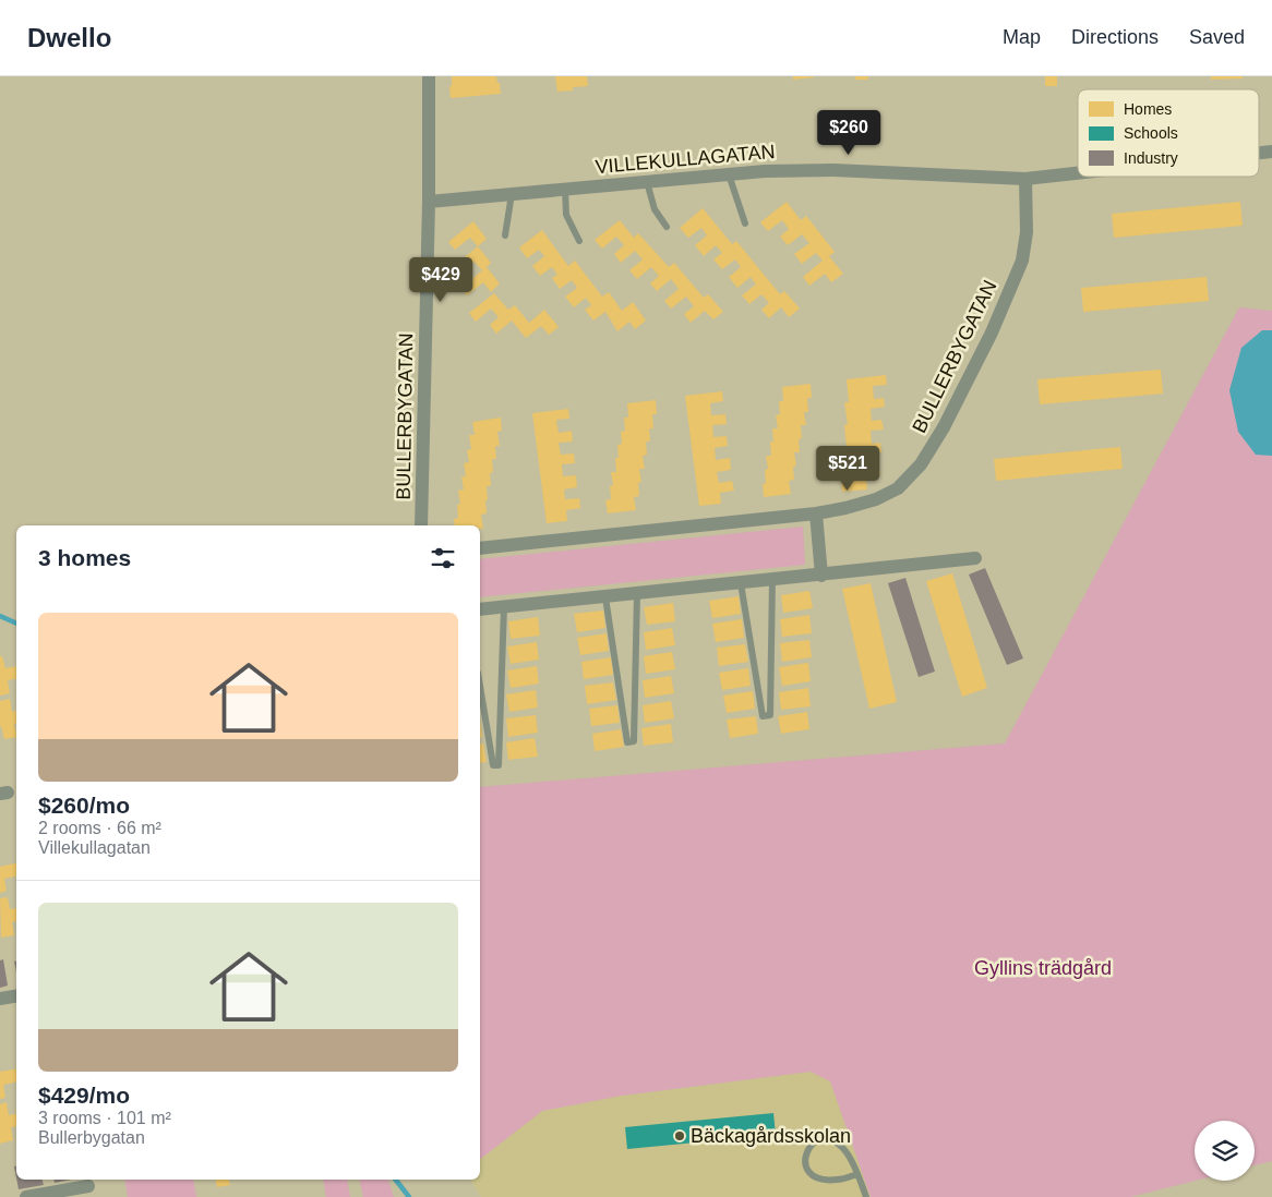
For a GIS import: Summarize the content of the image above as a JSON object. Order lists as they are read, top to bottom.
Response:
{
  "streets": {
    "street": ["VILLEKULLAGATAN", "BULLERBYGATAN"]
  },
  "crossings": [
    ["VILLEKULLAGATAN", "BULLERBYGATAN"]
  ],
  "parks": ["Gyllins trädgård"],
  "places": ["Bäckagårdsskolan"],
  "legend": ["Homes", "Schools", "Industry"],
  "page": {
    "header": "Dwello",
    "nav": ["Map", "Directions", "Saved"],
    "price": ["$260", "$429", "$521"],
    "heading": "3 homes",
    "list": [
      {
        "name": "$260/mo",
        "note": "2 rooms · 66 m² · Villekullagatan"
      },
      {
        "name": "$429/mo",
        "note": "3 rooms · 101 m² · Bullerbygatan"
      }
    ]
  }
}
